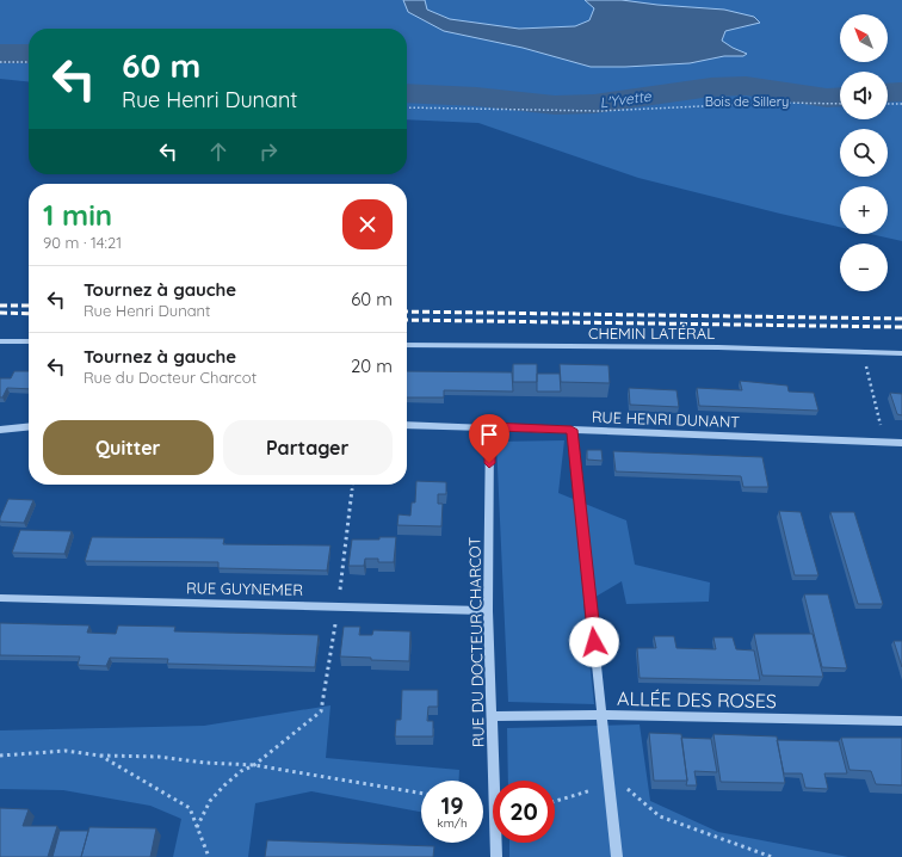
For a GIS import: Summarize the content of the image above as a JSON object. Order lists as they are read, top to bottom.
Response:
{
  "streets": {
    "street": [
      "CHEMIN LATÉRAL",
      "RUE HENRI DUNANT",
      "RUE GUYNEMER",
      "RUE DU DOCTEUR CHARCOT",
      "ALLÉE DES ROSES"
    ]
  },
  "crossings": [
    ["RUE HENRI DUNANT", "RUE DU DOCTEUR CHARCOT"],
    ["RUE GUYNEMER", "RUE DU DOCTEUR CHARCOT"],
    ["RUE DU DOCTEUR CHARCOT", "ALLÉE DES ROSES"]
  ],
  "water": ["L'Yvette"],
  "parks": ["Bois de Sillery"],
  "north": "top left",
  "page": {
    "map_buttons": ["+", "−"],
    "turn": ["60 m", "Rue Henri Dunant"],
    "heading": ["1 min", "90 m · 14:21"],
    "list": [
      {
        "name": "Tournez à gauche",
        "note": "Rue Henri Dunant",
        "value": "60 m"
      },
      {
        "name": "Tournez à gauche",
        "note": "Rue du Docteur Charcot",
        "value": "20 m"
      }
    ],
    "buttons": ["Quitter", "Partager"],
    "speed": "19 km/h",
    "limit": "20"
  }
}
